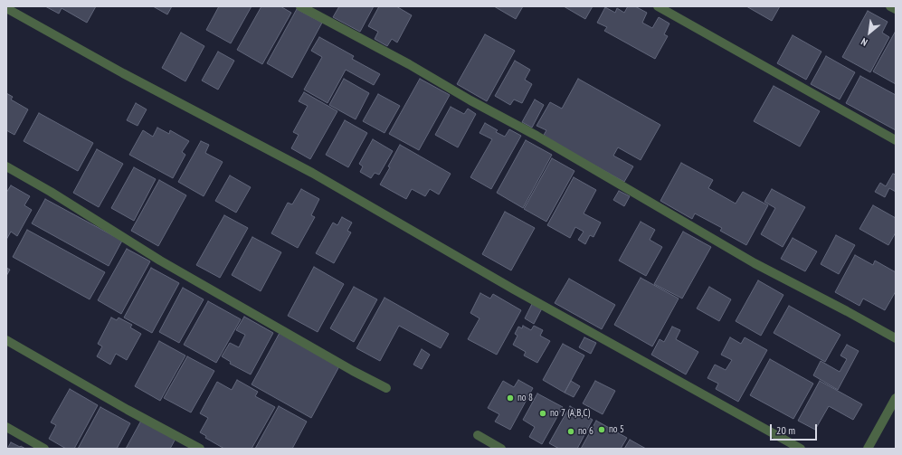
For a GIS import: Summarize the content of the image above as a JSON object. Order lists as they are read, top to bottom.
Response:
{
  "places": [
    "no 8",
    "no 7 (A,B,C)",
    "no 5",
    "no 6"
  ],
  "scale_bar": "20 m",
  "north": "bottom left"
}
